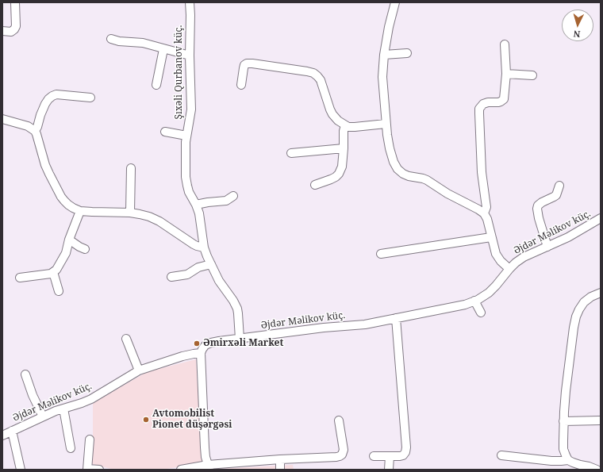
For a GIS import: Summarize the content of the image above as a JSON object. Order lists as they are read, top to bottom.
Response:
{
  "streets": {
    "street": ["Şıxəli Qurbanov küç.", "Əjdər Məlikov küç."]
  },
  "crossings": [
    ["Şıxəli Qurbanov küç.", "Əjdər Məlikov küç."]
  ],
  "places": ["Əmirxəli Market", "Avtomobilist Pionet düşərgəsi"],
  "north": "bottom"
}
